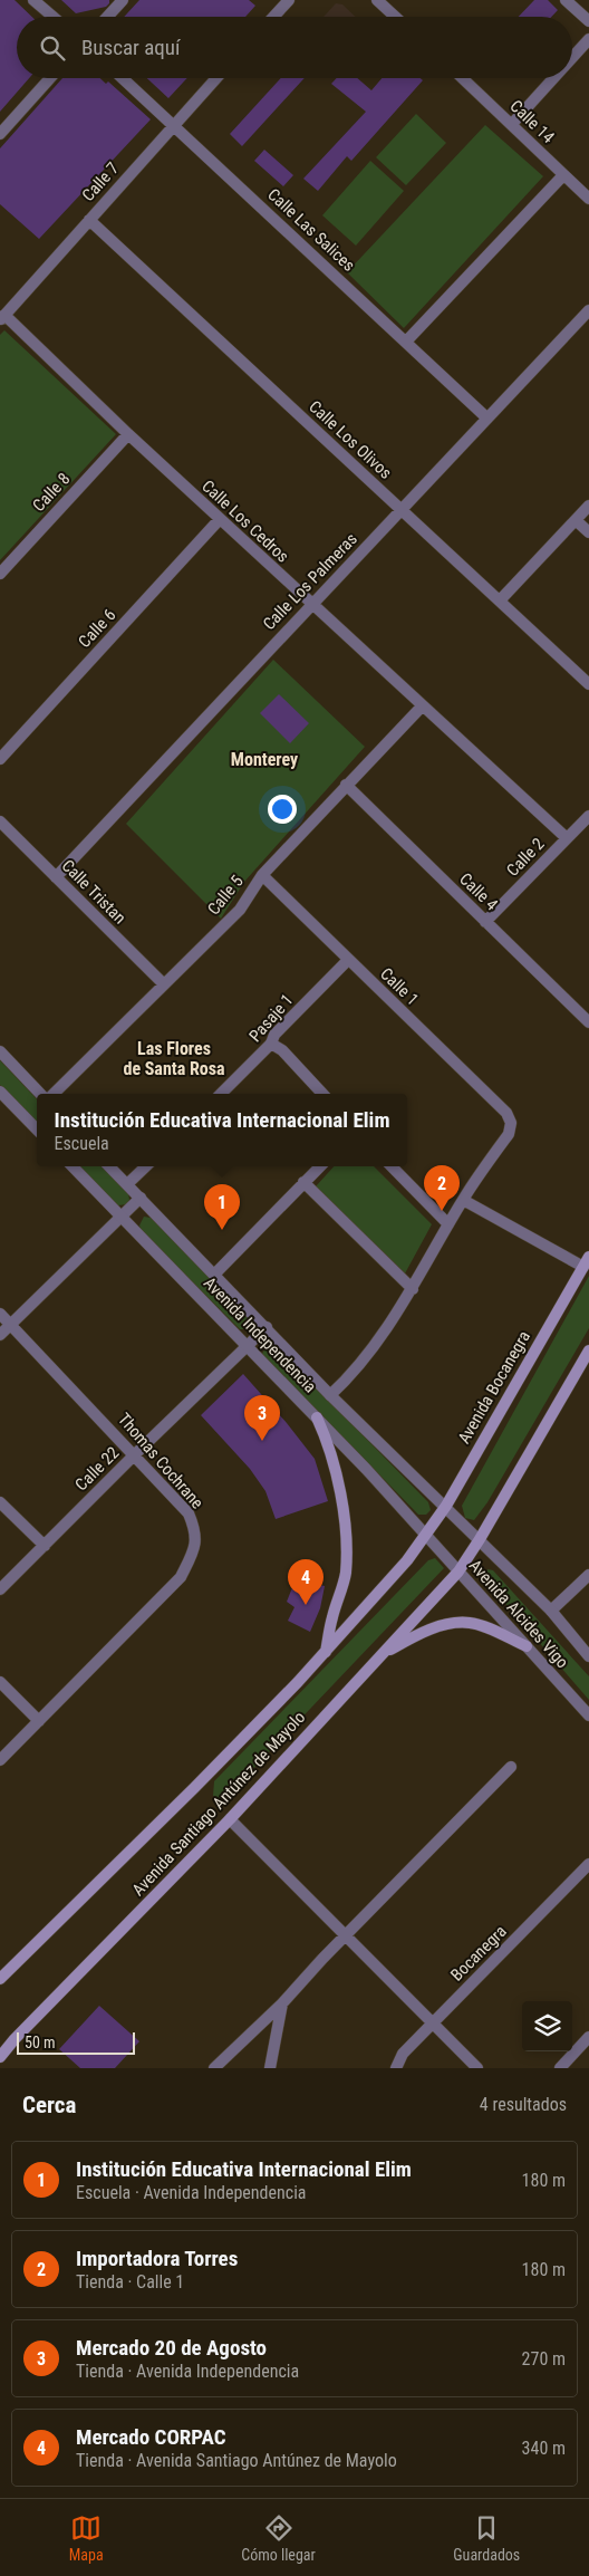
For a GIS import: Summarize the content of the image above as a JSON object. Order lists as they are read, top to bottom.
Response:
{
  "streets": {
    "main road": ["Avenida Bocanegra", "Avenida Santiago Antúnez de Mayolo"],
    "street": [
      "Calle 14",
      "Calle 7",
      "Calle Las Salices",
      "Calle Los Olivos",
      "Calle 8",
      "Calle Los Cedros",
      "Calle Los Palmeras",
      "Calle 6",
      "Calle 2",
      "Calle Tristan",
      "Calle 4",
      "Calle 5",
      "Calle 1",
      "Pasaje 1",
      "Avenida Independencia",
      "Thomas Cochrane",
      "Calle 22",
      "Avenida Alcides Vigo",
      "Bocanegra"
    ]
  },
  "crossings": [
    ["Calle 7", "Calle Las Salices"],
    ["Calle 7", "Calle Los Olivos"],
    ["Calle 7", "Calle Los Cedros"],
    ["Calle Las Salices", "Calle Los Palmeras"],
    ["Calle Los Olivos", "Calle Los Palmeras"],
    ["Calle 8", "Calle Los Cedros"],
    ["Calle Los Cedros", "Calle Los Palmeras"],
    ["Calle Los Cedros", "Calle 6"],
    ["Calle Los Cedros", "Calle 2"],
    ["Calle Los Cedros", "Calle 5"],
    ["Calle Los Palmeras", "Calle Tristan"],
    ["Calle 2", "Calle 4"],
    ["Calle Tristan", "Calle 5"],
    ["Calle 4", "Calle 5"],
    ["Calle 5", "Calle 1"],
    ["Calle 1", "Pasaje 1"],
    ["Avenida Independencia", "Avenida Bocanegra"],
    ["Avenida Independencia", "Calle 22"],
    ["Avenida Independencia", "Avenida Alcides Vigo"],
    ["Avenida Independencia", "Avenida Santiago Antúnez de Mayolo"],
    ["Avenida Bocanegra", "Avenida Alcides Vigo"],
    ["Avenida Bocanegra", "Avenida Santiago Antúnez de Mayolo"],
    ["Thomas Cochrane", "Calle 22"],
    ["Avenida Alcides Vigo", "Avenida Santiago Antúnez de Mayolo"]
  ],
  "districts": ["Monterey", "Las Flores de Santa Rosa"],
  "scale_bar": "50 m",
  "page": {
    "search": "Buscar aquí",
    "popup": ["Institución Educativa Internacional Elim", "Escuela"],
    "pins": [
      "2",
      "1",
      "3",
      "4"
    ],
    "scale": "50 m",
    "heading": ["Cerca", "4 resultados"],
    "list": [
      {
        "mark": "1",
        "name": "Institución Educativa Internacional Elim",
        "note": "Escuela · Avenida Independencia",
        "value": "180 m"
      },
      {
        "mark": "2",
        "name": "Importadora Torres",
        "note": "Tienda · Calle 1",
        "value": "180 m"
      },
      {
        "mark": "3",
        "name": "Mercado 20 de Agosto",
        "note": "Tienda · Avenida Independencia",
        "value": "270 m"
      },
      {
        "mark": "4",
        "name": "Mercado CORPAC",
        "note": "Tienda · Avenida Santiago Antúnez de Mayolo",
        "value": "340 m"
      }
    ],
    "nav": ["Mapa", "Cómo llegar", "Guardados"]
  }
}
